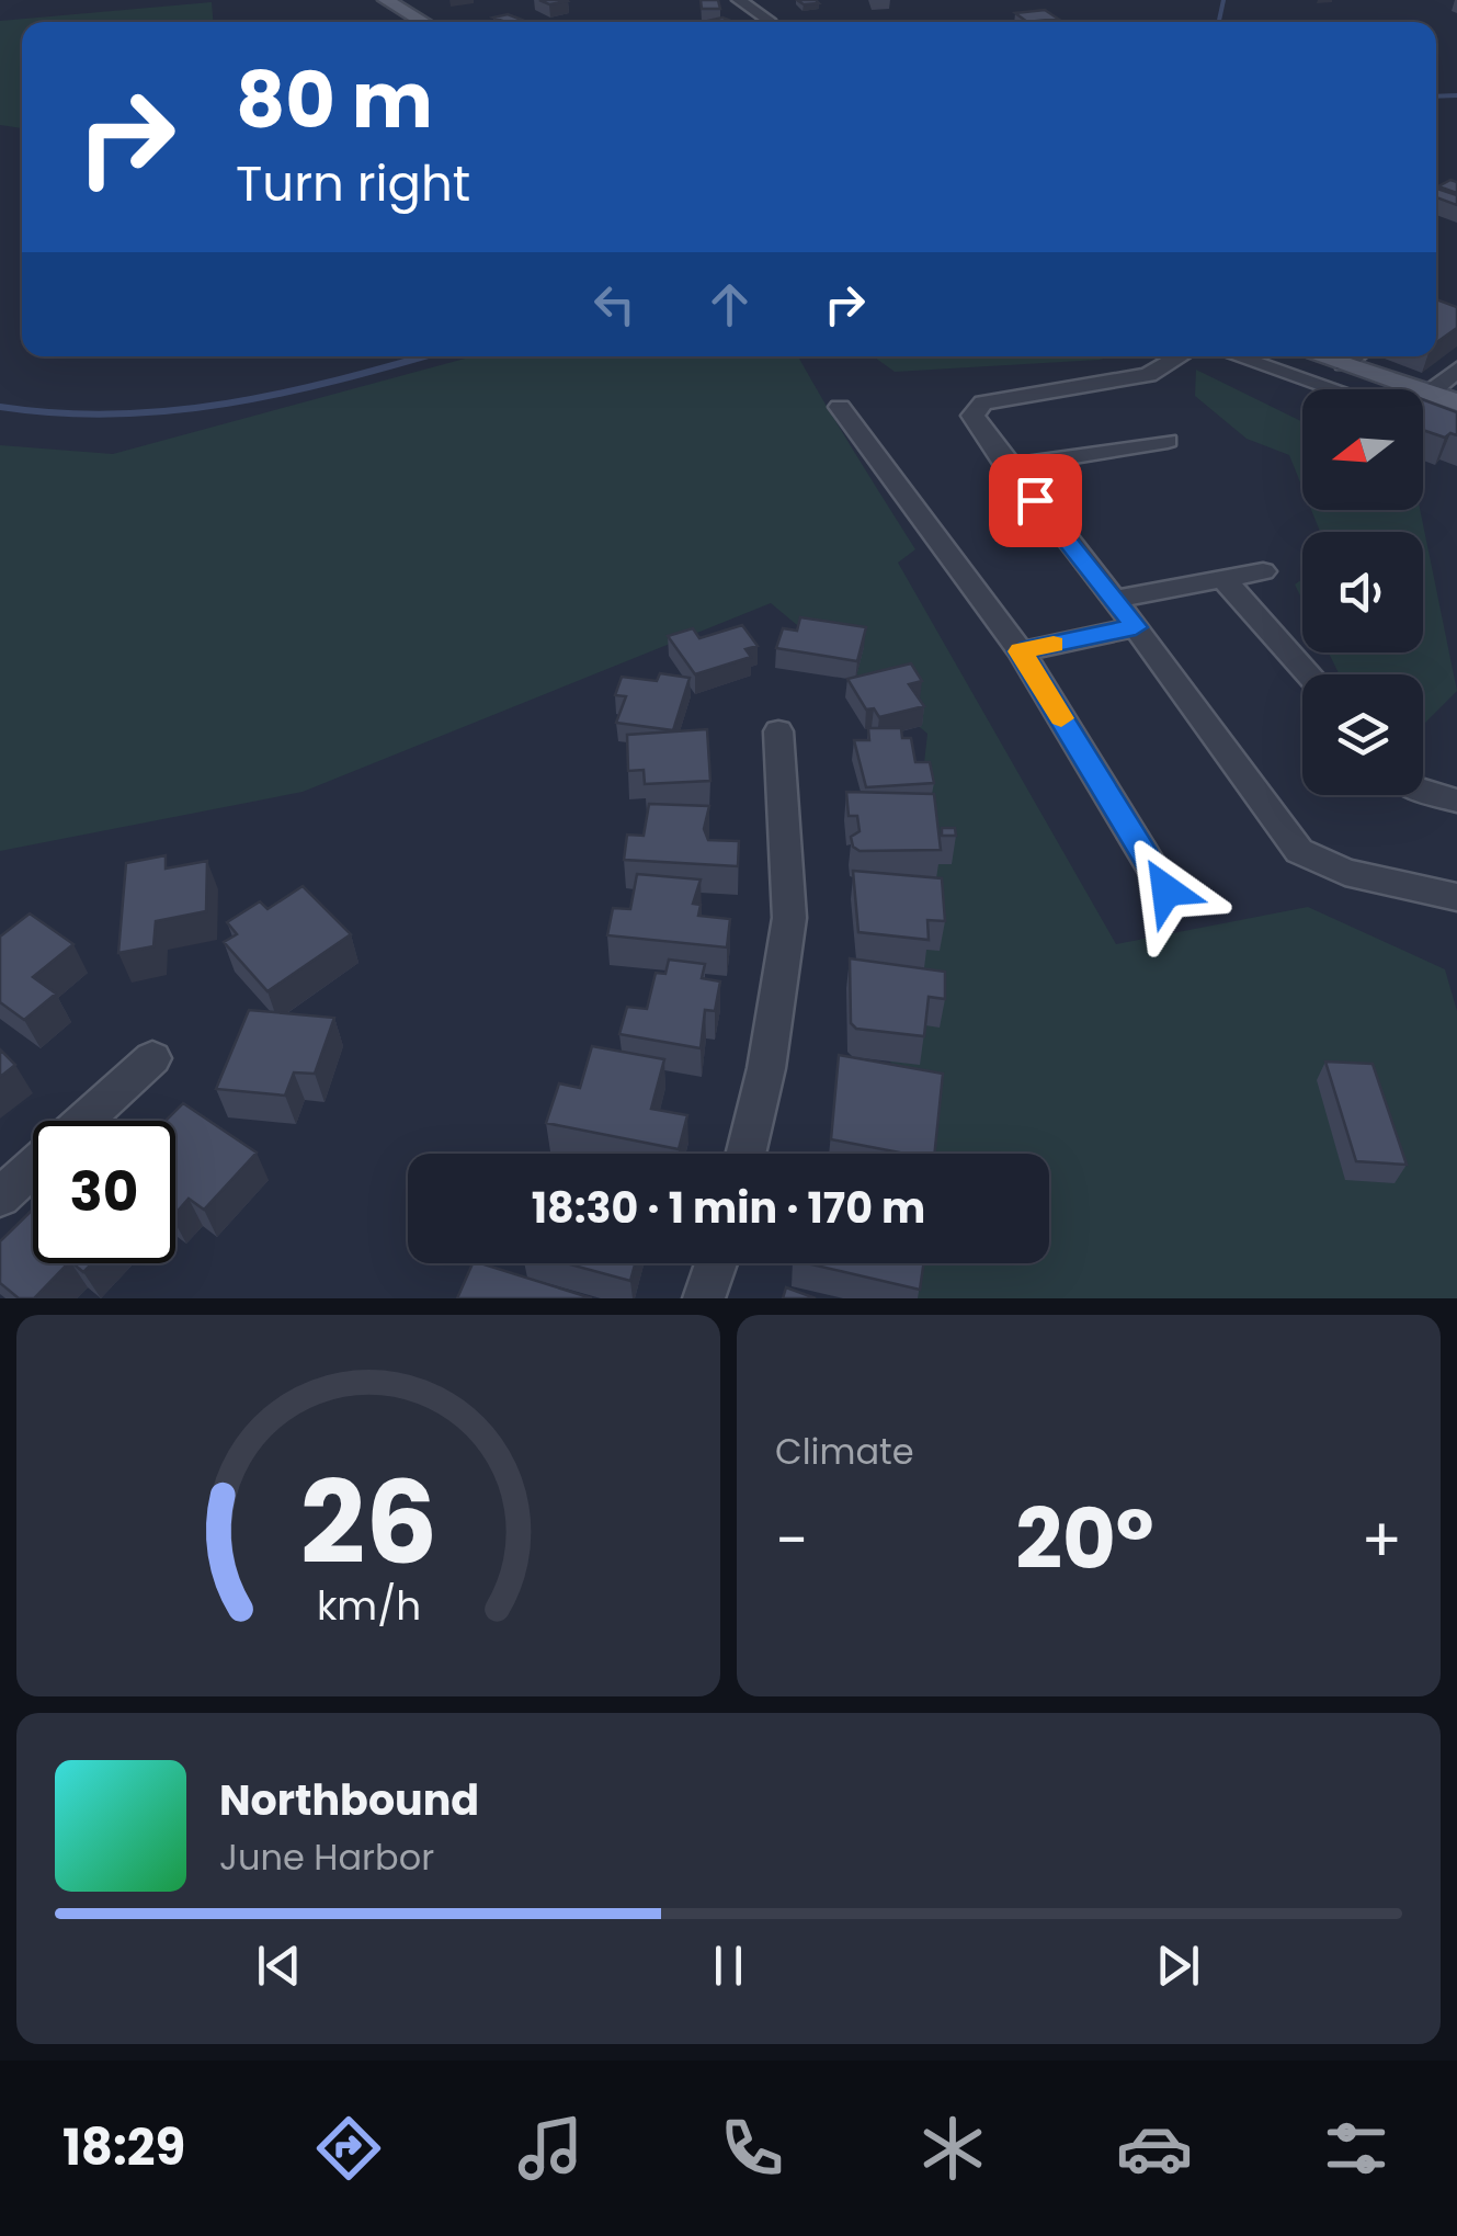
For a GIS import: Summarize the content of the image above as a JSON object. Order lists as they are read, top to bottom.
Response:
{
  "north": "left",
  "page": {
    "turn": ["80 m", "Turn right"],
    "limit": "30",
    "trip": "18:30 · 1 min · 170 m",
    "tile": "Climate",
    "heat": ["−", "20°", "+"],
    "song": ["Northbound", "June Harbor"],
    "tabs": "18:29",
    "gauge": ["26", "km/h"]
  }
}
